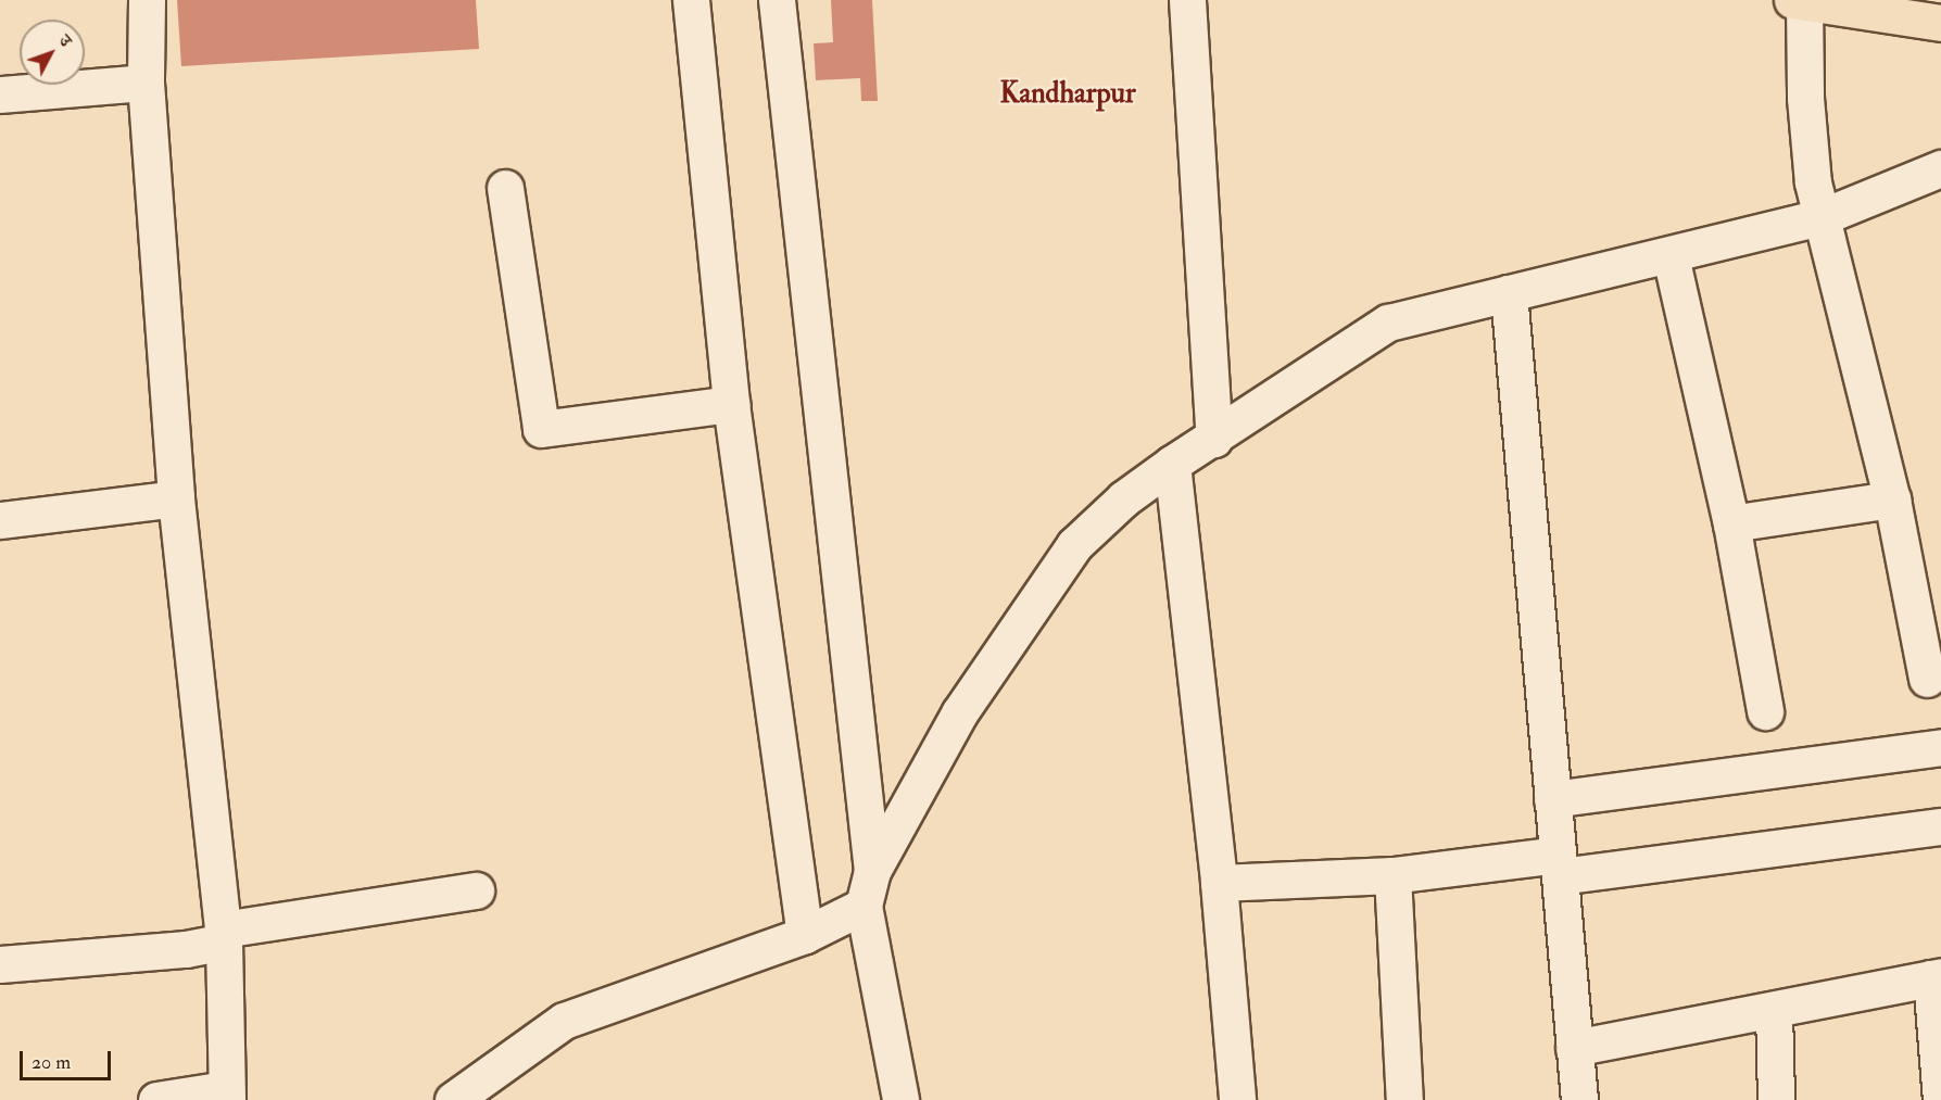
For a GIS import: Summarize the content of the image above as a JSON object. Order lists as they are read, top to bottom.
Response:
{
  "districts": ["Kandharpur"],
  "scale_bar": "20 m",
  "north": "top right"
}
